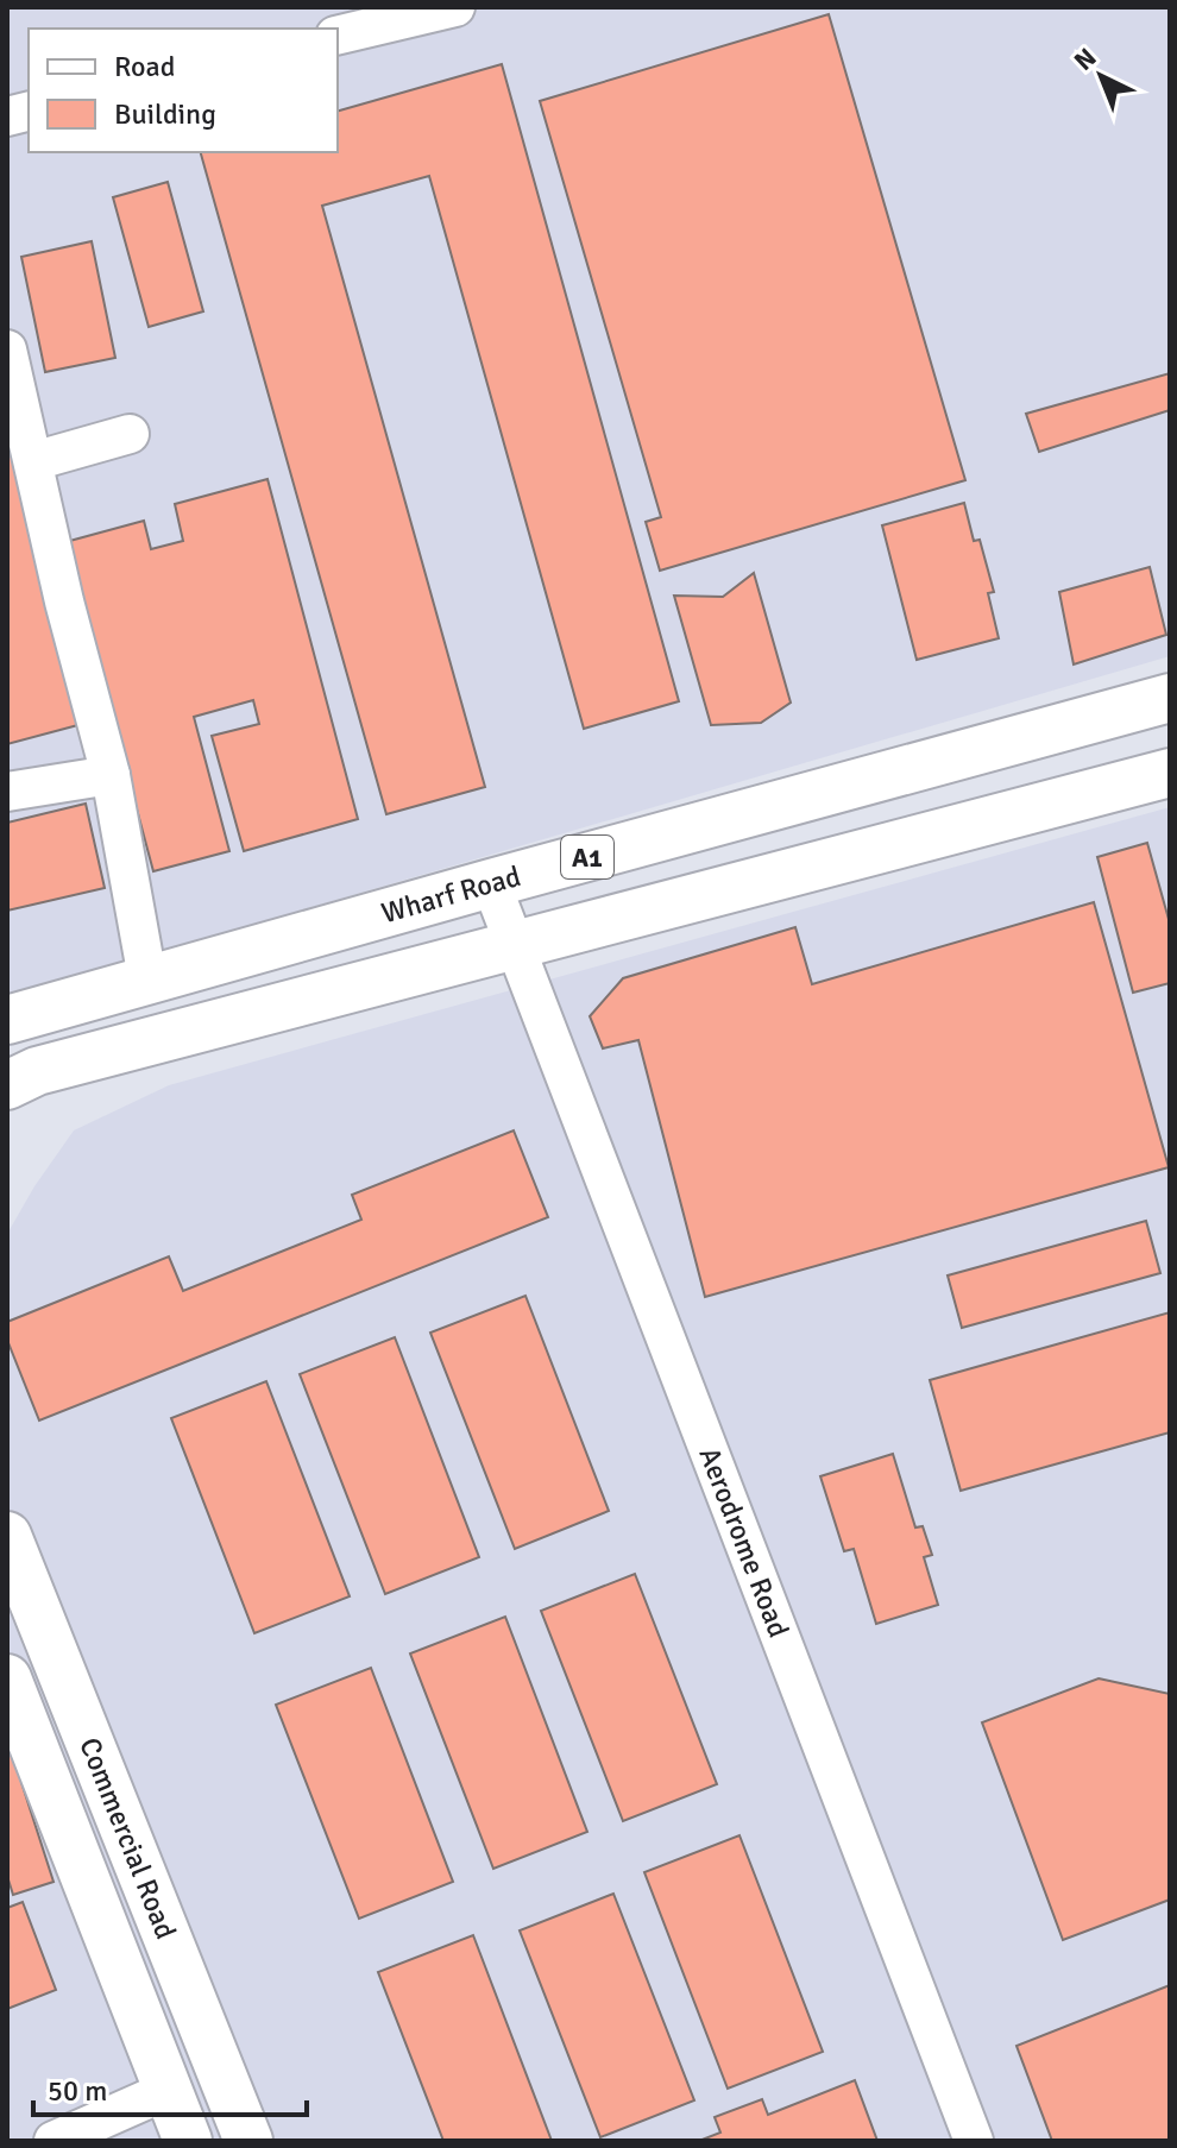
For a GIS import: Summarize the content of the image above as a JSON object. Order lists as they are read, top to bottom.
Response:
{
  "streets": {
    "main road": ["A1", "Wharf Road", "Commercial Road"],
    "street": ["Aerodrome Road"]
  },
  "crossings": [
    ["A1", "Aerodrome Road"],
    ["Wharf Road", "Aerodrome Road"]
  ],
  "legend": ["Road", "Building"],
  "scale_bar": "50 m",
  "north": "top left"
}
